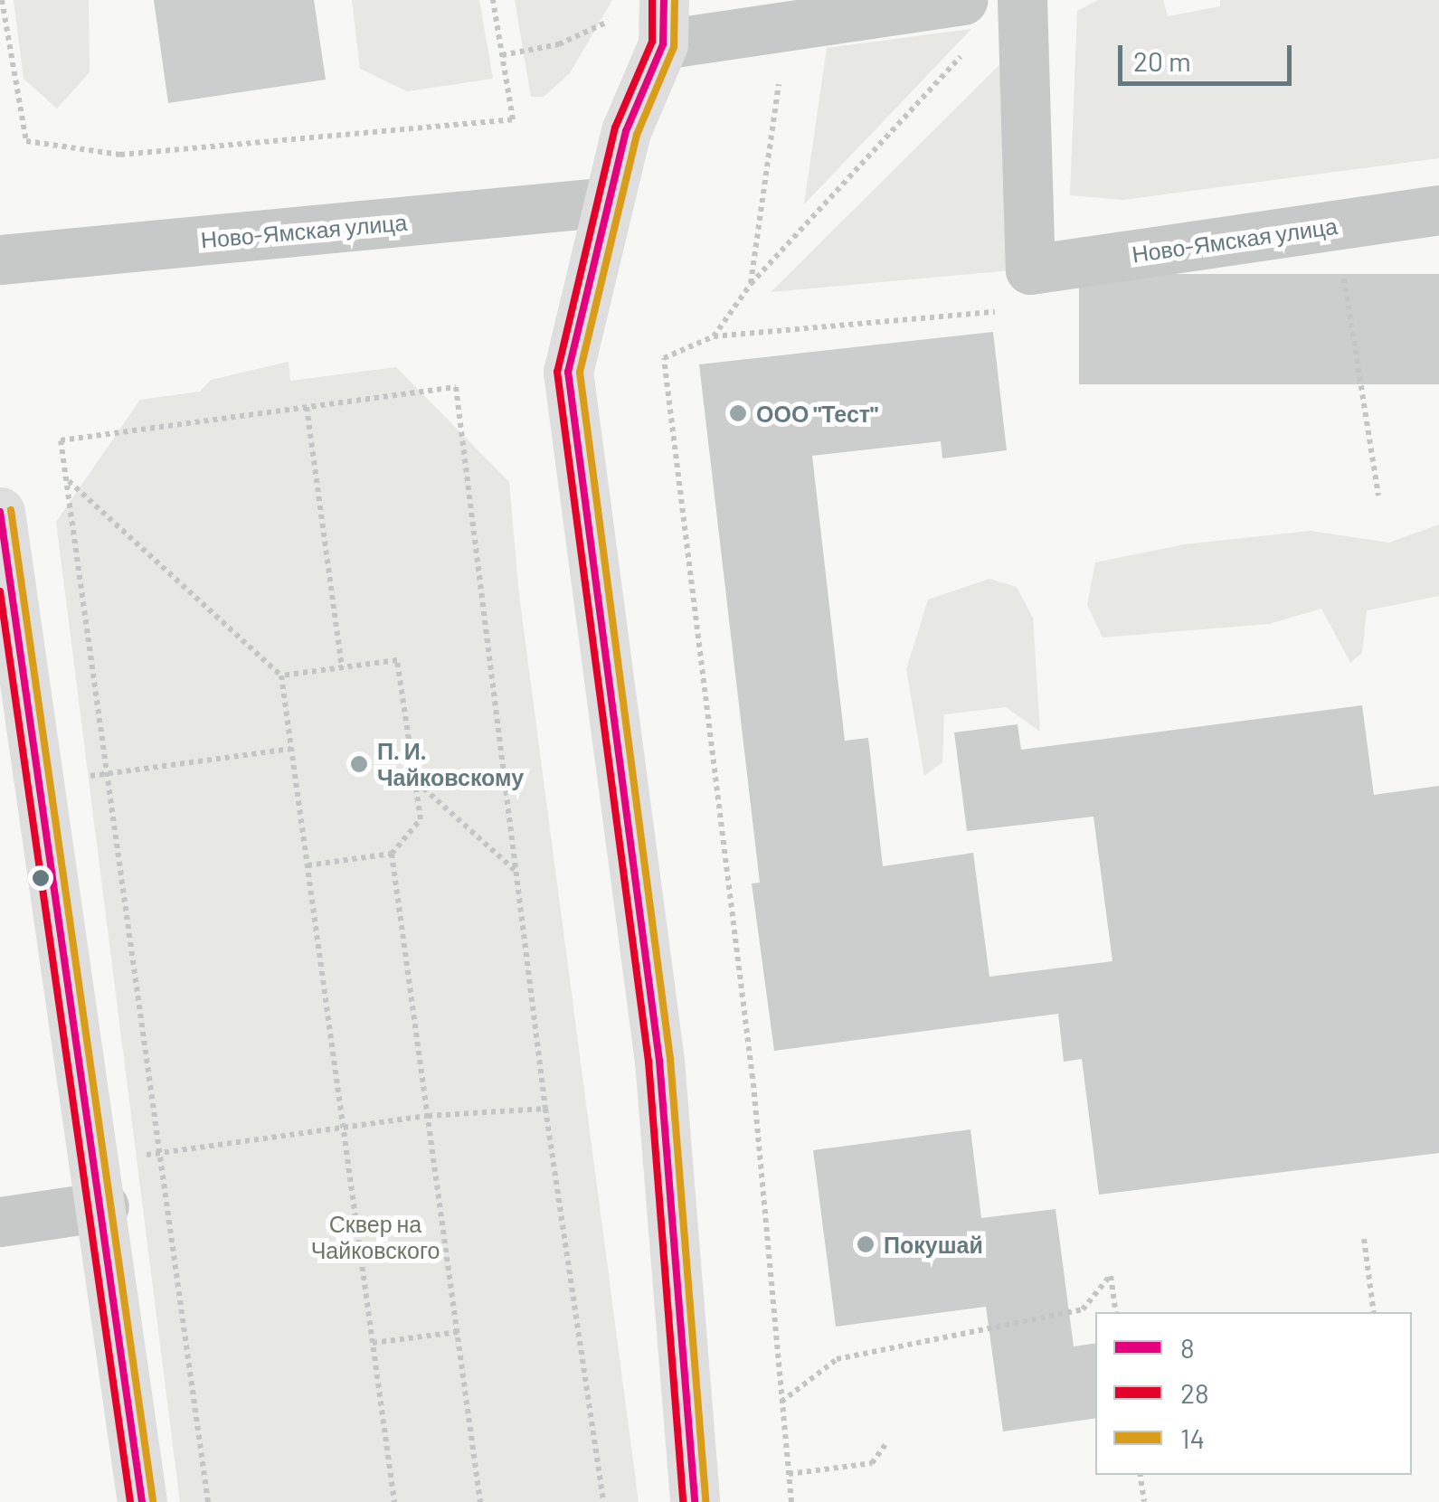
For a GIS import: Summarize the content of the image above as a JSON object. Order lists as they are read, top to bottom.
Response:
{
  "streets": {
    "street": ["Ново-Ямская улица"]
  },
  "parks": ["Сквер на Чайковского"],
  "places": ["ООО \"Тест\"", "П. И. Чайковскому", "Покушай"],
  "lines": ["transit line 8", "transit line 28", "transit line 14"],
  "legend": ["8", "28", "14"],
  "scale_bar": "20 m"
}
